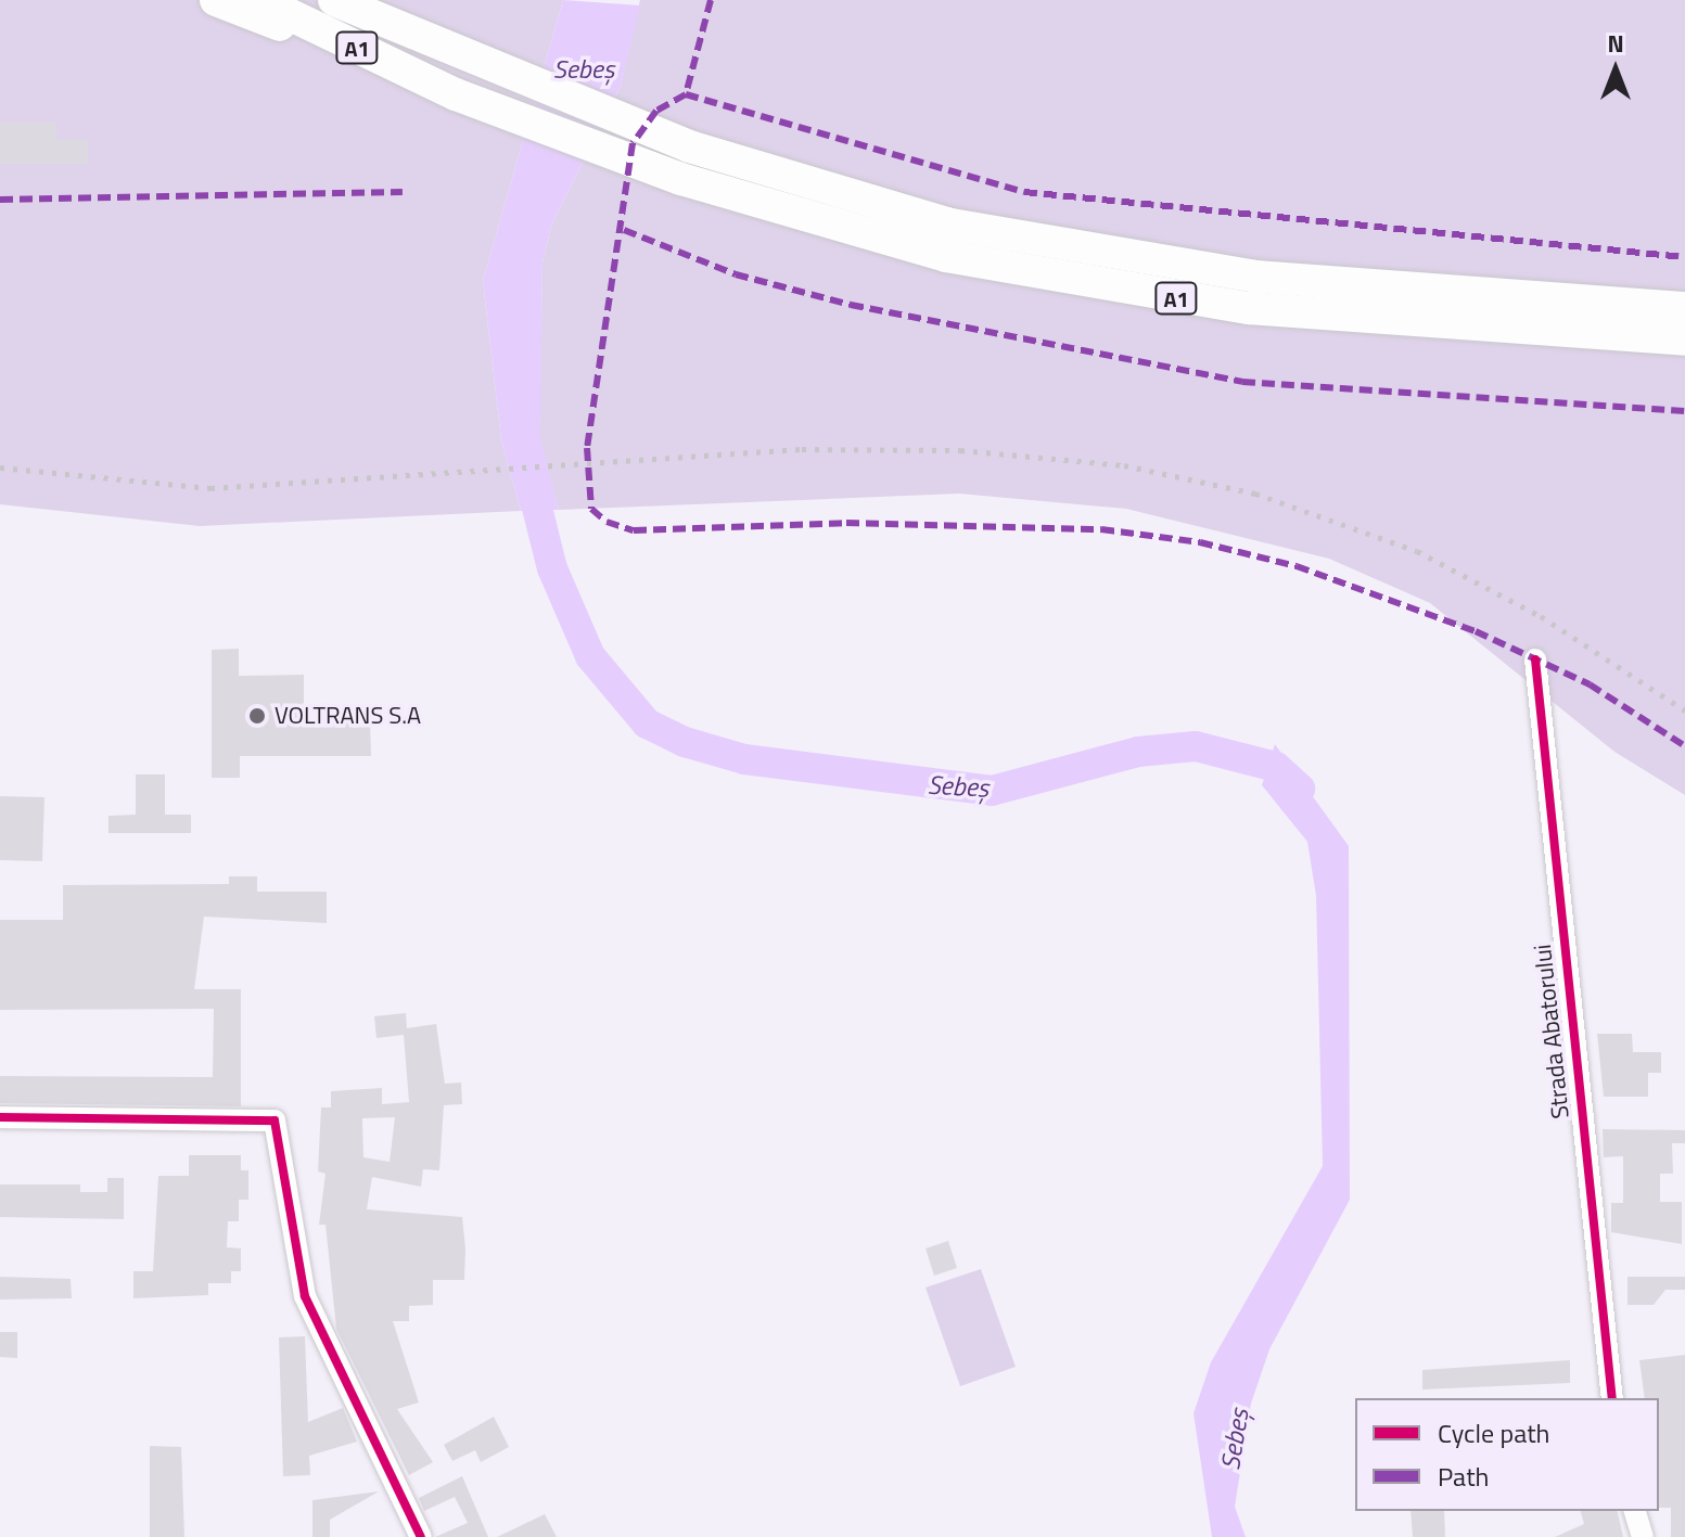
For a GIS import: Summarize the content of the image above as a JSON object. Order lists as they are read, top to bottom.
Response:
{
  "streets": {
    "highway": ["A1"],
    "street": ["Strada Abatorului"]
  },
  "water": ["Sebeș"],
  "places": ["VOLTRANS S.A"],
  "legend": ["Cycle path", "Path"],
  "north": "top"
}
